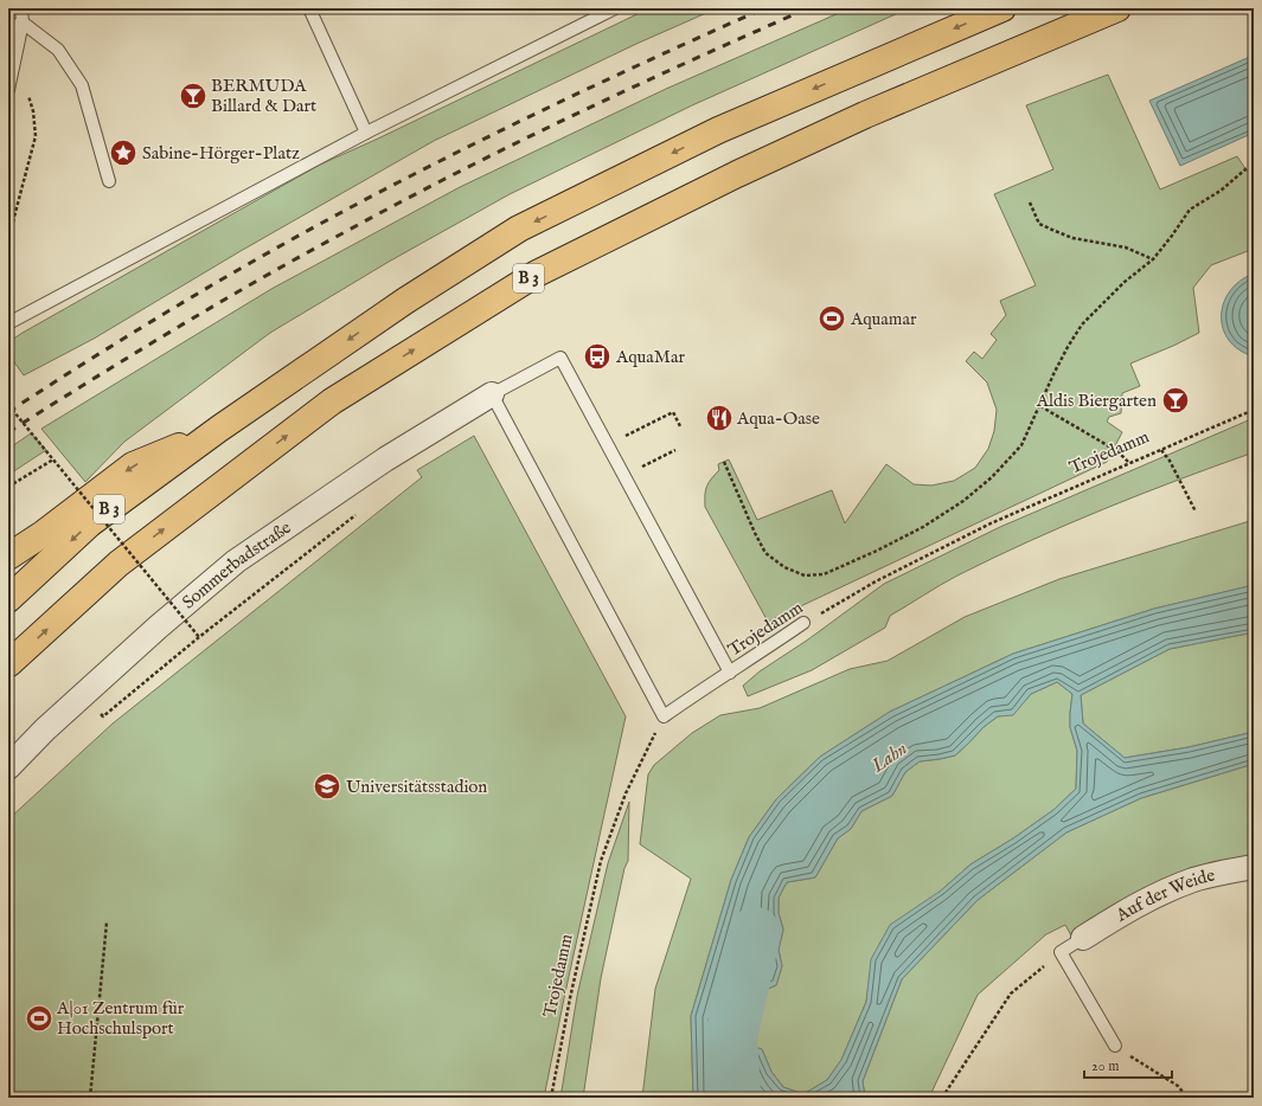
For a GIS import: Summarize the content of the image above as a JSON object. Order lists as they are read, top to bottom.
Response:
{
  "streets": {
    "highway": ["B 3"],
    "street": ["Sommerbadstraße", "Auf der Weide"],
    "lane": ["Trojedamm"]
  },
  "water": ["Lahn"],
  "places": {
    "bar": ["BERMUDA Billard & Dart", "Aldis Biergarten"],
    "place": ["Sabine-Hörger-Platz"],
    "sports": ["Aquamar", "A|01 Zentrum für Hochschulsport"],
    "bus stop": ["AquaMar"],
    "restaurant": ["Aqua-Oase"],
    "school or university": ["Universitätsstadion"]
  },
  "scale_bar": "20 m"
}
